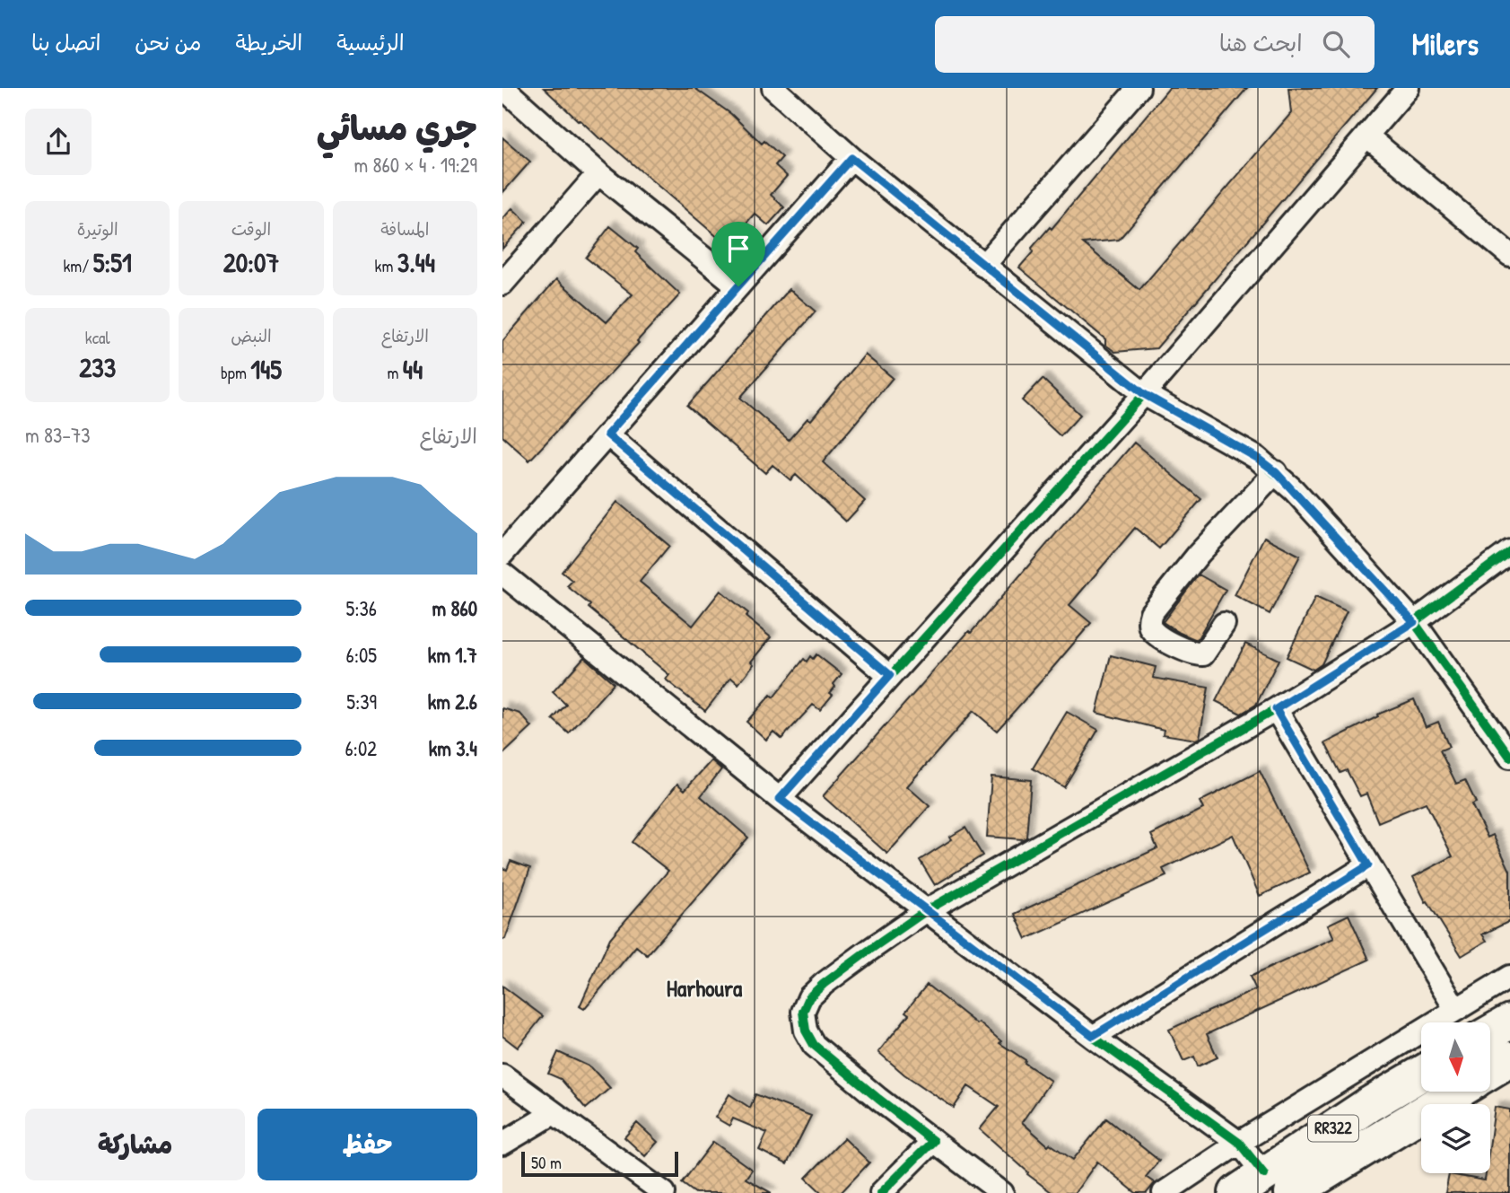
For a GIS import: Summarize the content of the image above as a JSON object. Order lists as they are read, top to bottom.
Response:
{
  "streets": {
    "main road": ["RR322"]
  },
  "districts": ["Harhoura"],
  "scale_bar": "50 m",
  "north": "bottom",
  "page": {
    "header": "Milers",
    "search": "ابحث هنا",
    "nav": [
      "الرئيسية",
      "الخريطة",
      "من نحن",
      "اتصل بنا"
    ],
    "heading": ["جري مسائي", "19:29 · 4 × 860 m"],
    "stats": [
      ["المسافة", "3.44 km"],
      ["الوقت", "20:07"],
      ["الوتيرة", "5:51 /km"],
      ["الارتفاع", "44 m"],
      ["النبض", "145 bpm"],
      ["kcal", "233"]
    ],
    "chart": ["الارتفاع", "73–83 m"],
    "list": [
      {
        "name": "860 m",
        "note": "5:36"
      },
      {
        "name": "1.7 km",
        "note": "6:05"
      },
      {
        "name": "2.6 km",
        "note": "5:39"
      },
      {
        "name": "3.4 km",
        "note": "6:02"
      }
    ],
    "buttons": ["حفظ", "مشاركة"],
    "scale": "50 m"
  }
}
